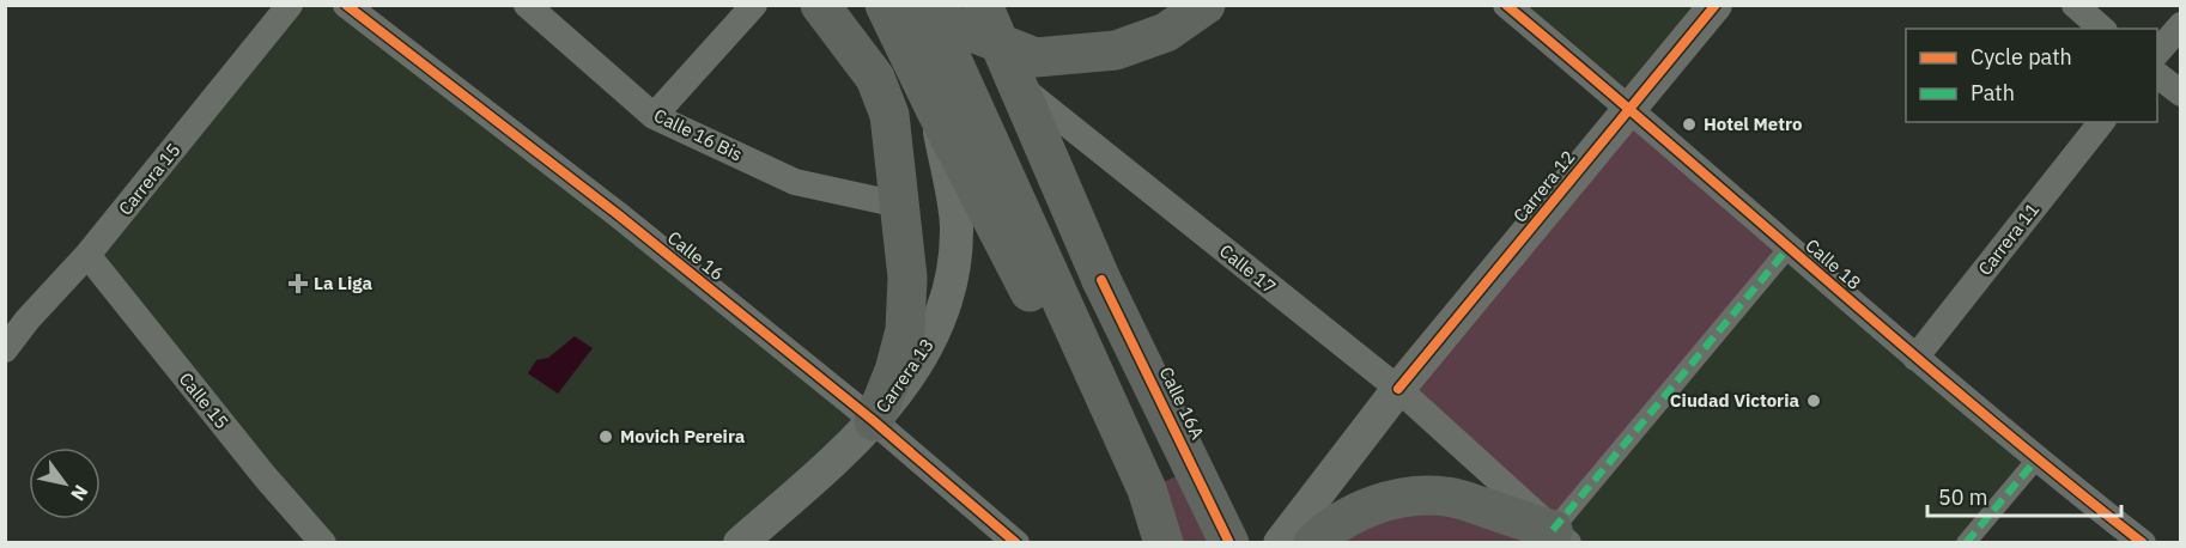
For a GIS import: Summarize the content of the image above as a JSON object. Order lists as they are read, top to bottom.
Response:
{
  "streets": {
    "main road": ["Calle 16A"],
    "street": [
      "Calle 16 Bis",
      "Carrera 15",
      "Carrera 12",
      "Carrera 11",
      "Calle 16",
      "Calle 18",
      "Calle 17",
      "Carrera 13",
      "Calle 15"
    ]
  },
  "crossings": [
    ["Carrera 15", "Calle 15"],
    ["Carrera 12", "Calle 18"],
    ["Carrera 12", "Calle 17"],
    ["Carrera 11", "Calle 18"],
    ["Calle 16", "Carrera 13"]
  ],
  "places": {
    "other": ["Hotel Metro", "Ciudad Victoria", "Movich Pereira"],
    "health": ["La Liga"]
  },
  "legend": ["Cycle path", "Path"],
  "scale_bar": "50 m",
  "north": "bottom right"
}
